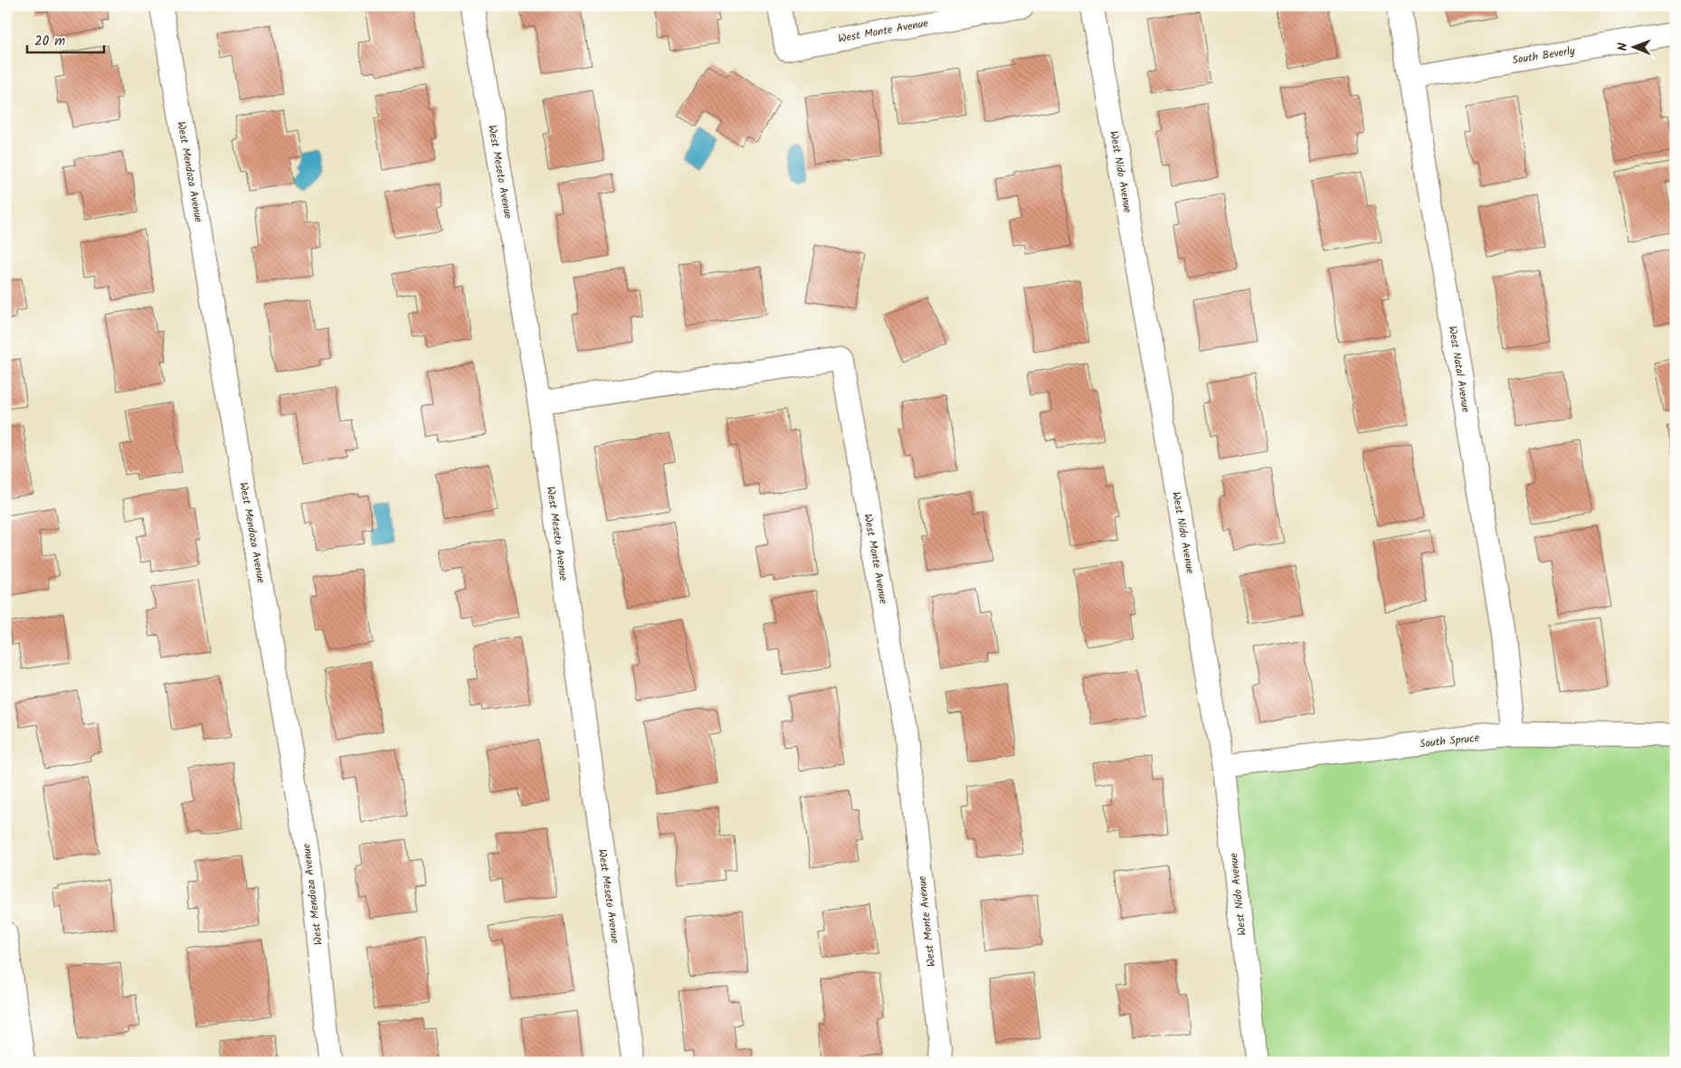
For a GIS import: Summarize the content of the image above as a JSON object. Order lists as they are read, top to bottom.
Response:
{
  "streets": {
    "street": [
      "West Monte Avenue",
      "South Beverly",
      "West Mendoza Avenue",
      "West Meseto Avenue",
      "West Nido Avenue",
      "West Natal Avenue",
      "South Spruce"
    ]
  },
  "crossings": [
    ["West Monte Avenue", "West Meseto Avenue"],
    ["South Beverly", "West Natal Avenue"],
    ["West Nido Avenue", "South Spruce"],
    ["West Natal Avenue", "South Spruce"]
  ],
  "scale_bar": "20 m",
  "north": "left"
}
